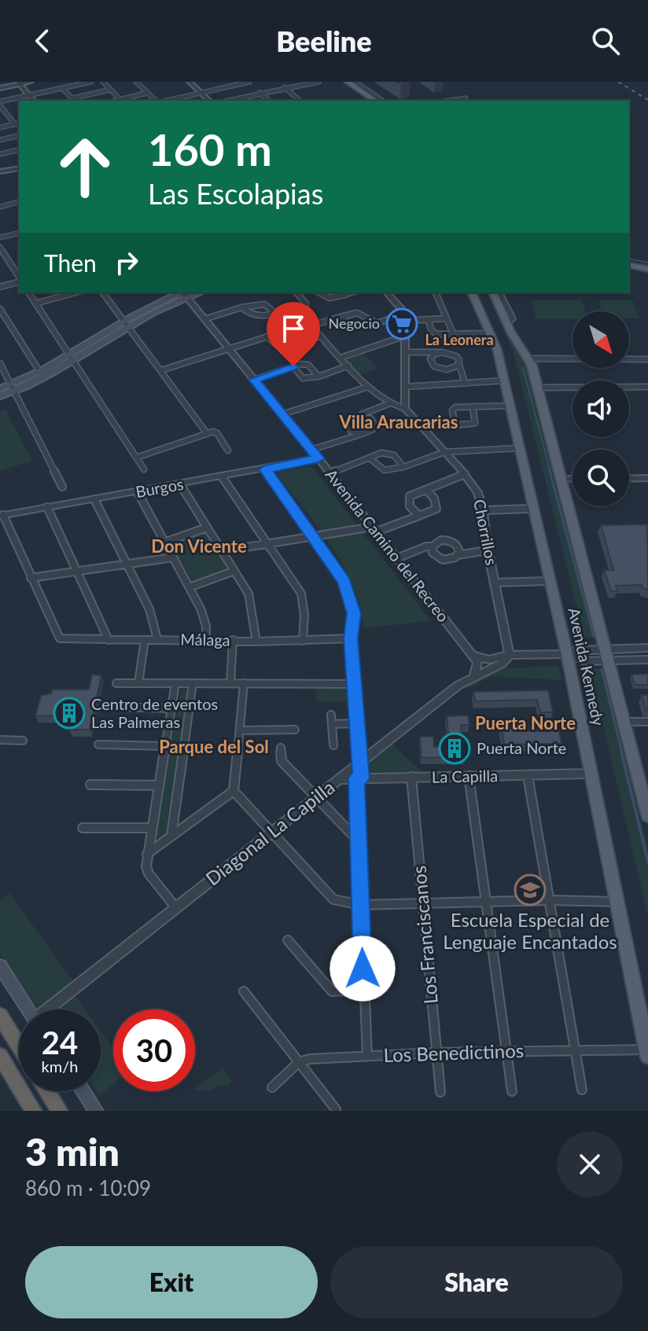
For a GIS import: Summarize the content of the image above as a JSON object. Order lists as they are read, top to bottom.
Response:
{
  "streets": {
    "main road": ["Avenida Kennedy"],
    "street": [
      "Burgos",
      "Chorrillos",
      "Avenida Camino del Recreo",
      "Málaga",
      "La Capilla",
      "Diagonal La Capilla",
      "Los Franciscanos",
      "Los Benedictinos"
    ]
  },
  "crossings": [
    ["Burgos", "Avenida Camino del Recreo"],
    ["Chorrillos", "Diagonal La Capilla"],
    ["Avenida Kennedy", "La Capilla"],
    ["Avenida Kennedy", "Los Benedictinos"],
    ["La Capilla", "Diagonal La Capilla"],
    ["La Capilla", "Los Franciscanos"],
    ["Los Franciscanos", "Los Benedictinos"]
  ],
  "districts": [
    "La Leonera",
    "Villa Araucarias",
    "Don Vicente",
    "Puerta Norte",
    "Parque del Sol"
  ],
  "places": {
    "supermarket": ["Negocio"],
    "building": ["Centro de eventos Las Palmeras", "Puerta Norte"],
    "school or university": ["Escuela Especial de Lenguaje Encantados"]
  },
  "north": "bottom right",
  "page": {
    "header": "Beeline",
    "turn": ["160 m", "Las Escolapias"],
    "then": "Then",
    "speed": "24 km/h",
    "limit": "30",
    "heading": ["3 min", "860 m · 10:09"],
    "buttons": ["Exit", "Share"]
  }
}
